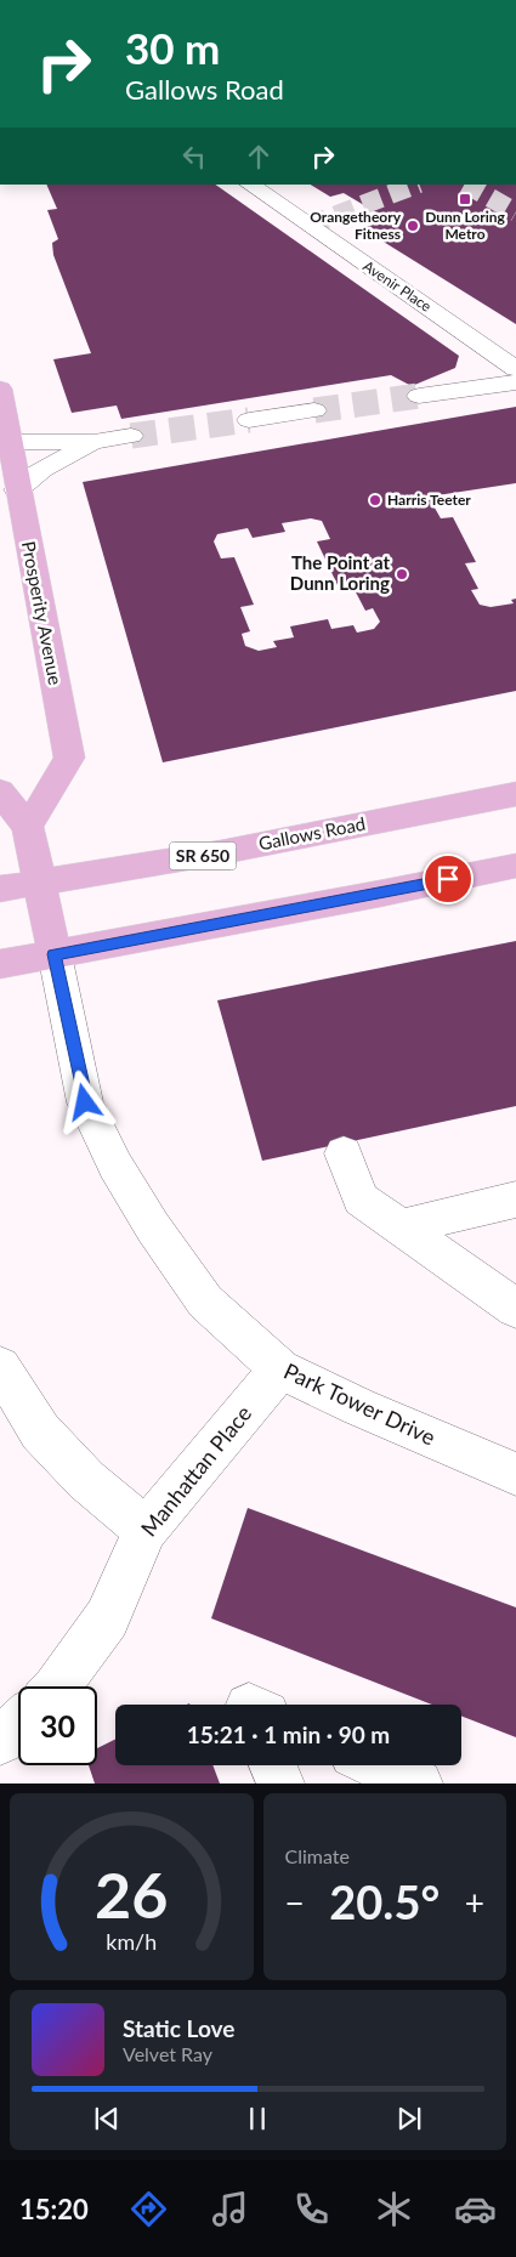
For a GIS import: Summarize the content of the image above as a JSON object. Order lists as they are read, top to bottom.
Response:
{
  "streets": {
    "main road": ["Prosperity Avenue", "Gallows Road", "SR 650"],
    "street": ["Avenir Place", "Park Tower Drive", "Manhattan Place"]
  },
  "crossings": [
    ["Park Tower Drive", "Manhattan Place"]
  ],
  "places": {
    "transit": ["Dunn Loring Metro"],
    "other": ["Orangetheory Fitness", "Harris Teeter", "The Point at Dunn Loring"]
  },
  "page": {
    "turn": ["30 m", "Gallows Road"],
    "limit": "30",
    "trip": "15:21 · 1 min · 90 m",
    "tile": "Climate",
    "heat": ["−", "20.5°", "+"],
    "song": ["Static Love", "Velvet Ray"],
    "tabs": "15:20",
    "gauge": ["26", "km/h"]
  }
}
